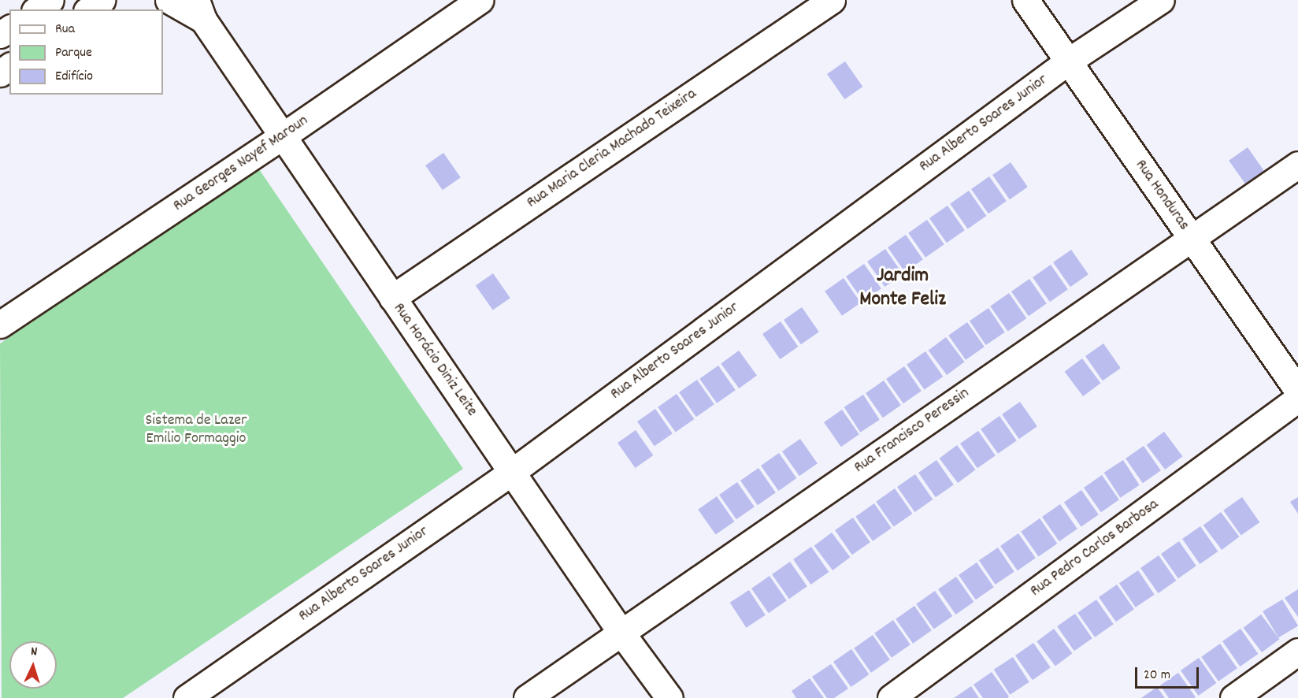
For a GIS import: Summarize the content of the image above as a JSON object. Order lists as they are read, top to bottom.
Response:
{
  "streets": {
    "street": [
      "Rua Alberto Soares Junior",
      "Rua Maria Cleria Machado Teixeira",
      "Rua Georges Nayef Maroun",
      "Rua Honduras",
      "Rua Horácio Diniz Leite",
      "Rua Francisco Peressin",
      "Rua Pedro Carlos Barbosa"
    ]
  },
  "crossings": [
    ["Rua Alberto Soares Junior", "Rua Honduras"],
    ["Rua Alberto Soares Junior", "Rua Horácio Diniz Leite"],
    ["Rua Maria Cleria Machado Teixeira", "Rua Horácio Diniz Leite"],
    ["Rua Georges Nayef Maroun", "Rua Horácio Diniz Leite"],
    ["Rua Honduras", "Rua Francisco Peressin"],
    ["Rua Horácio Diniz Leite", "Rua Francisco Peressin"]
  ],
  "districts": ["Jardim Monte Feliz"],
  "parks": ["Sistema de Lazer Emilio Formaggio"],
  "legend": ["Rua", "Parque", "Edifício"],
  "scale_bar": "20 m",
  "north": "top"
}
